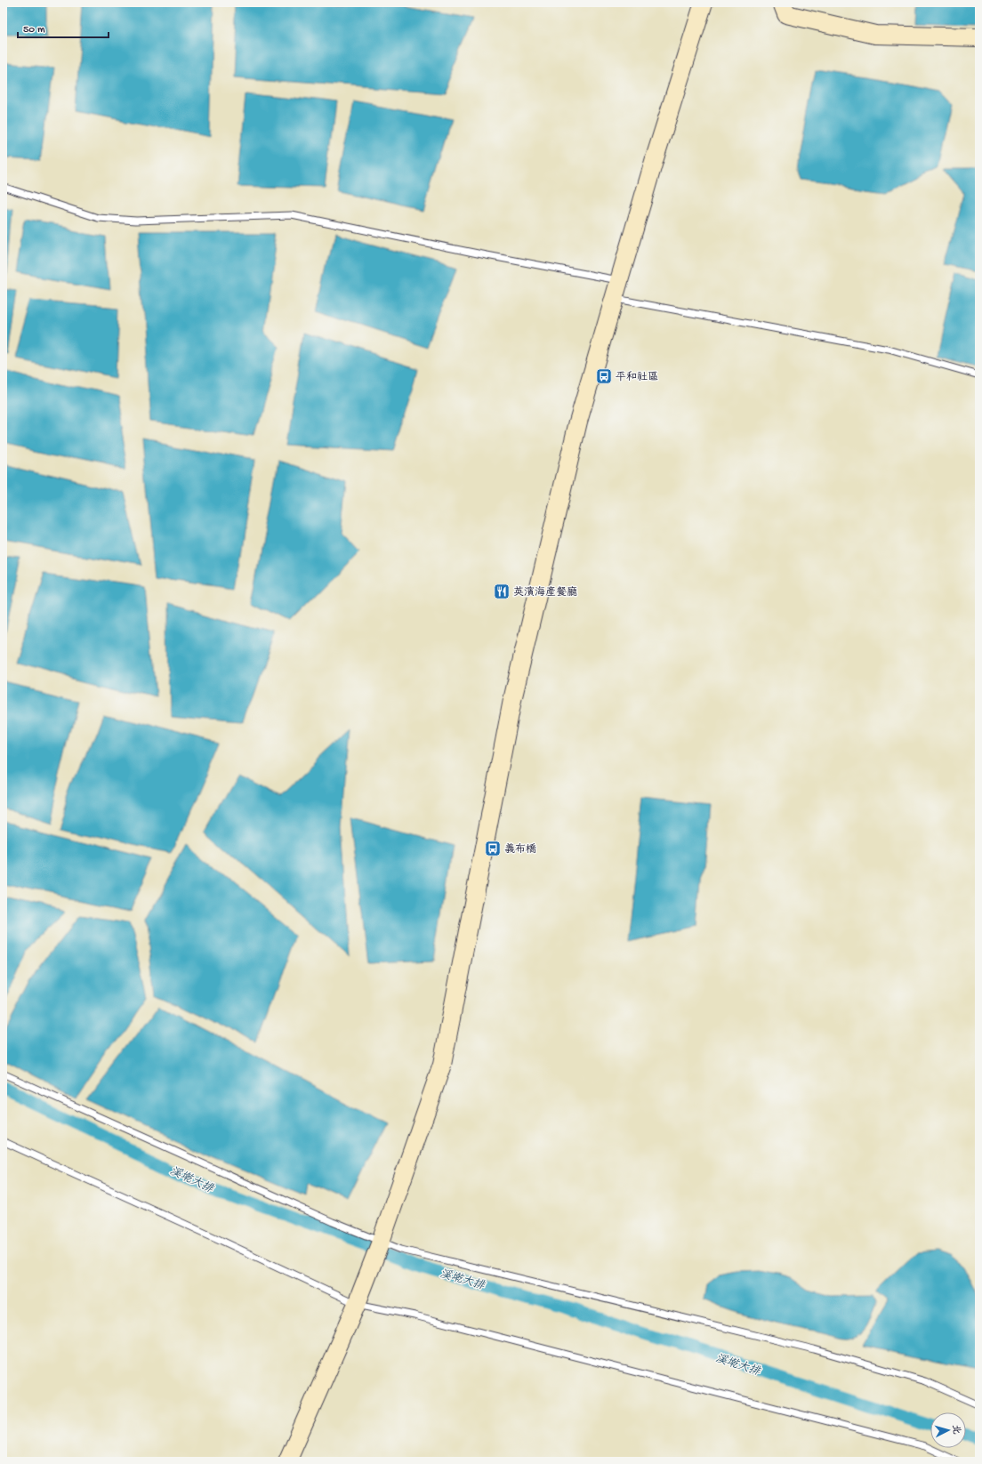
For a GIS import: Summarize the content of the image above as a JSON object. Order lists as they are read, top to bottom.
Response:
{
  "water": ["溪墘大排"],
  "places": {
    "bus stop": ["平和社區", "義布橋"],
    "restaurant": ["英濱海產餐廳"]
  },
  "scale_bar": "50 m",
  "north": "right"
}
